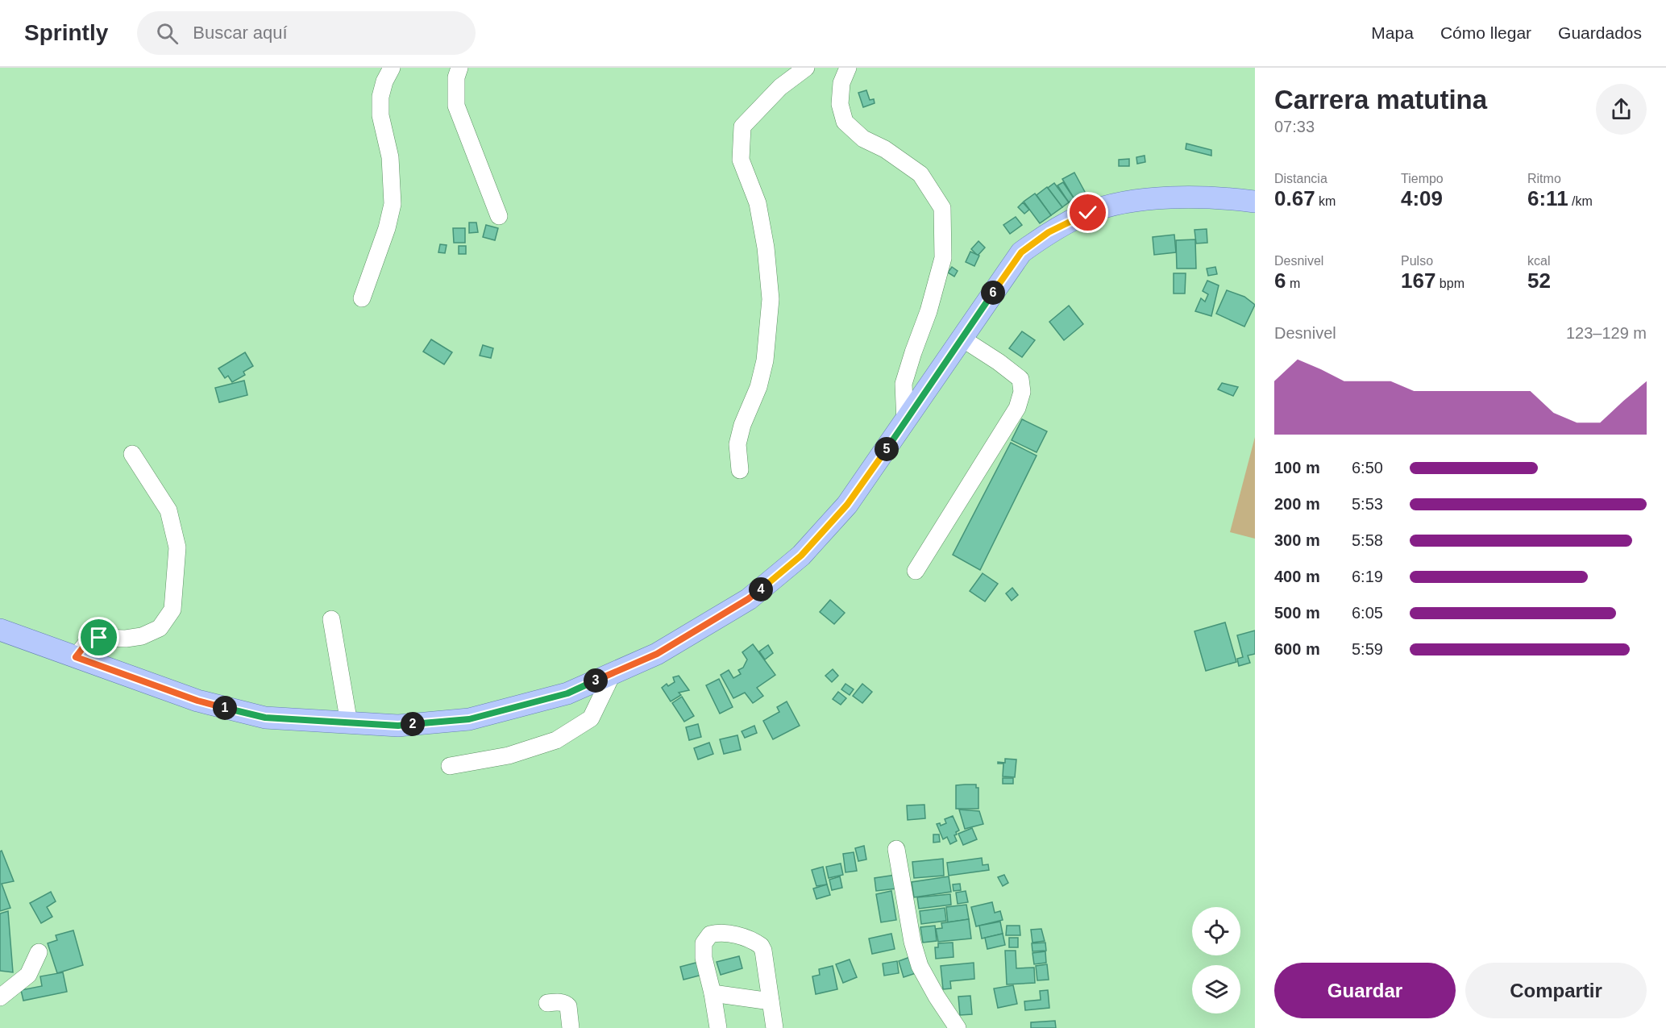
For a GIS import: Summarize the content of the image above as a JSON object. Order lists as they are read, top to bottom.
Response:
{
  "page": {
    "header": "Sprintly",
    "search": "Buscar aquí",
    "nav": ["Mapa", "Cómo llegar", "Guardados"],
    "heading": ["Carrera matutina", "07:33"],
    "stats": [
      ["Distancia", "0.67 km"],
      ["Tiempo", "4:09"],
      ["Ritmo", "6:11 /km"],
      ["Desnivel", "6 m"],
      ["Pulso", "167 bpm"],
      ["kcal", "52"]
    ],
    "pins": [
      "6",
      "5",
      "4",
      "3",
      "1",
      "2"
    ],
    "chart": ["Desnivel", "123–129 m"],
    "list": [
      {
        "name": "100 m",
        "note": "6:50"
      },
      {
        "name": "200 m",
        "note": "5:53"
      },
      {
        "name": "300 m",
        "note": "5:58"
      },
      {
        "name": "400 m",
        "note": "6:19"
      },
      {
        "name": "500 m",
        "note": "6:05"
      },
      {
        "name": "600 m",
        "note": "5:59"
      }
    ],
    "buttons": ["Guardar", "Compartir"]
  }
}
